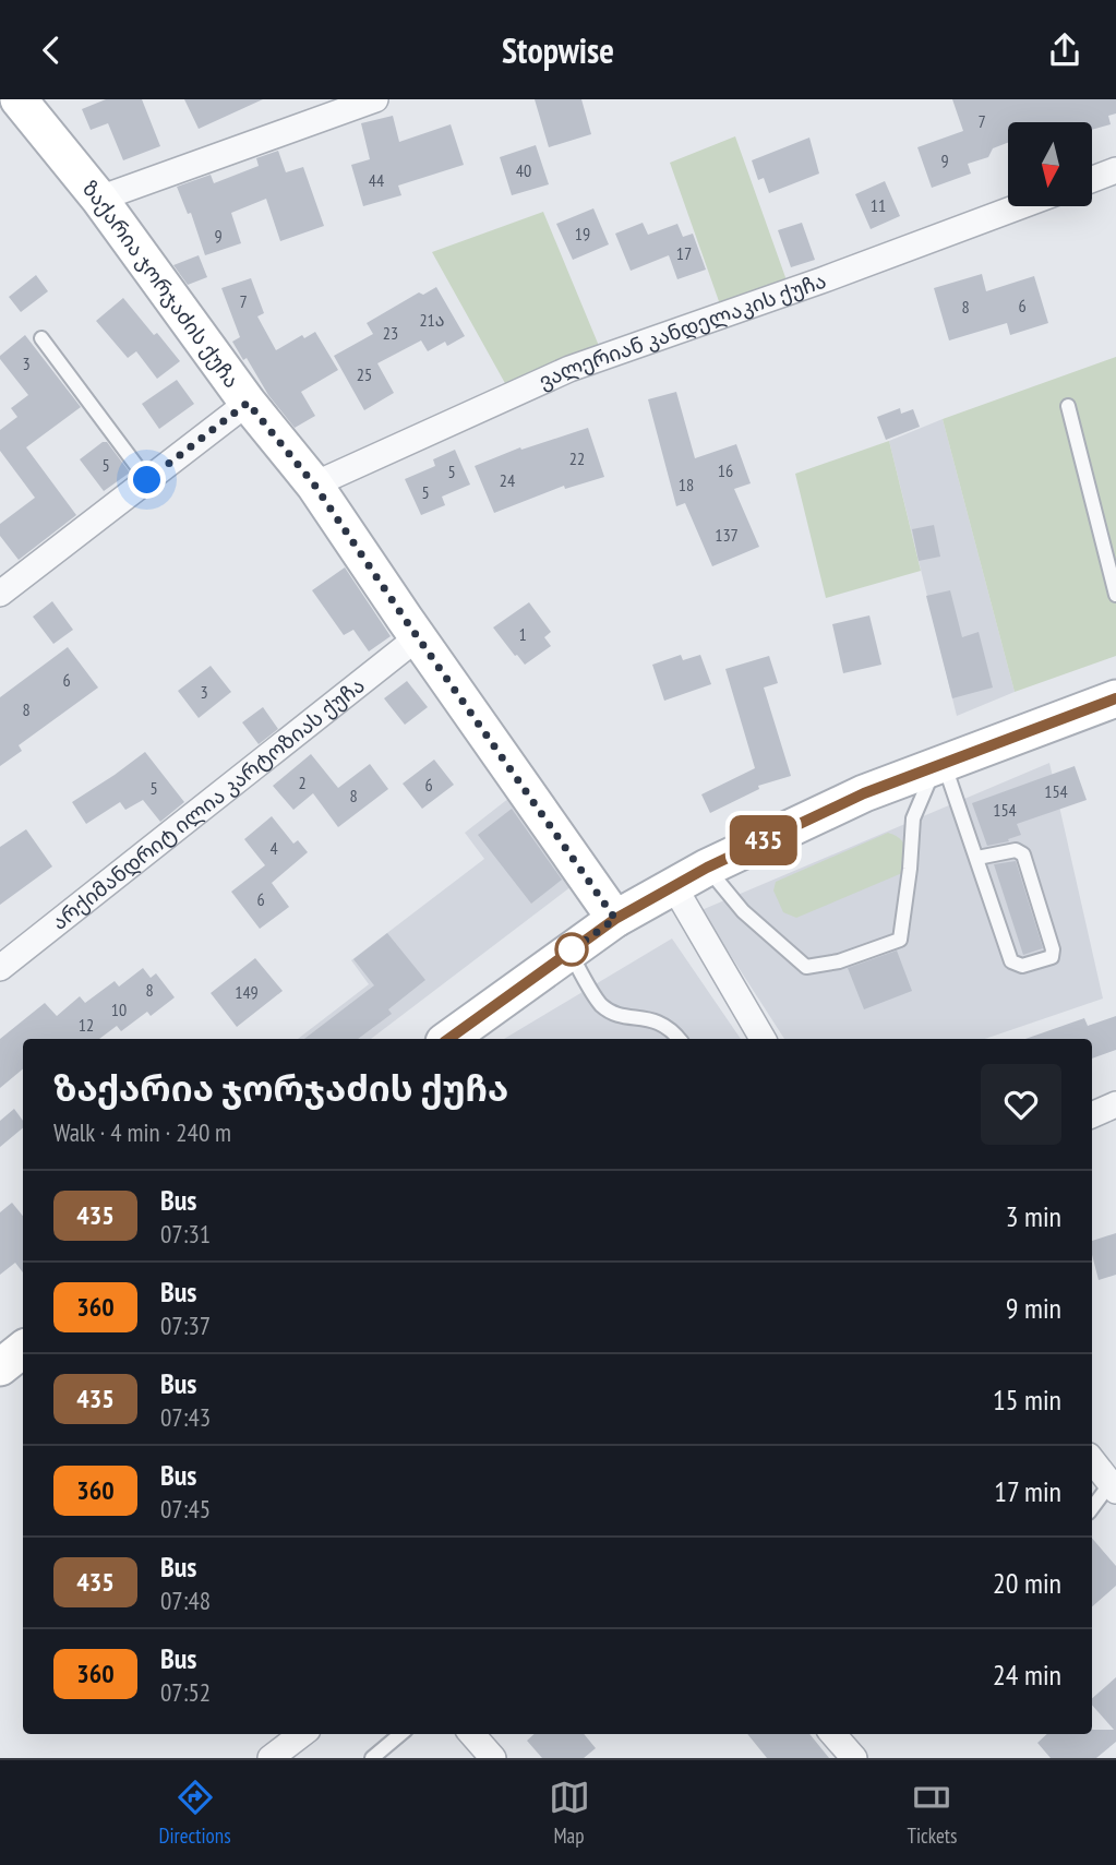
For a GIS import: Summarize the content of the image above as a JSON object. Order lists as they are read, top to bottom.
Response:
{
  "streets": {
    "street": ["ზაქარია ჯორჯაძის ქუჩა", "ვალერიან კანდელაკის ქუჩა", "არქიმანდრიტ ილია კარტოზიას ქუჩა"]
  },
  "crossings": [
    ["ზაქარია ჯორჯაძის ქუჩა", "ვალერიან კანდელაკის ქუჩა"],
    ["ზაქარია ჯორჯაძის ქუჩა", "არქიმანდრიტ ილია კარტოზიას ქუჩა"]
  ],
  "lines": ["bus line 435"],
  "house_numbers": [
    "7",
    "9",
    "40",
    "44",
    "11",
    "19",
    "9",
    "17",
    "7",
    "6",
    "8",
    "21ა",
    "23",
    "3",
    "25",
    "22",
    "5",
    "16",
    "5",
    "24",
    "18",
    "5",
    "137",
    "1",
    "6",
    "3",
    "8",
    "2",
    "6",
    "5",
    "154",
    "8",
    "154",
    "4",
    "6",
    "8",
    "149",
    "10",
    "12"
  ],
  "north": "bottom",
  "page": {
    "header": "Stopwise",
    "on_map": "435",
    "heading": ["ზაქარია ჯორჯაძის ქუჩა", "Walk · 4 min · 240 m"],
    "list": [
      {
        "mark": "435",
        "name": "Bus",
        "note": "07:31",
        "value": "3 min"
      },
      {
        "mark": "360",
        "name": "Bus",
        "note": "07:37",
        "value": "9 min"
      },
      {
        "mark": "435",
        "name": "Bus",
        "note": "07:43",
        "value": "15 min"
      },
      {
        "mark": "360",
        "name": "Bus",
        "note": "07:45",
        "value": "17 min"
      },
      {
        "mark": "435",
        "name": "Bus",
        "note": "07:48",
        "value": "20 min"
      },
      {
        "mark": "360",
        "name": "Bus",
        "note": "07:52",
        "value": "24 min"
      }
    ],
    "tabs": ["Directions", "Map", "Tickets"]
  }
}
